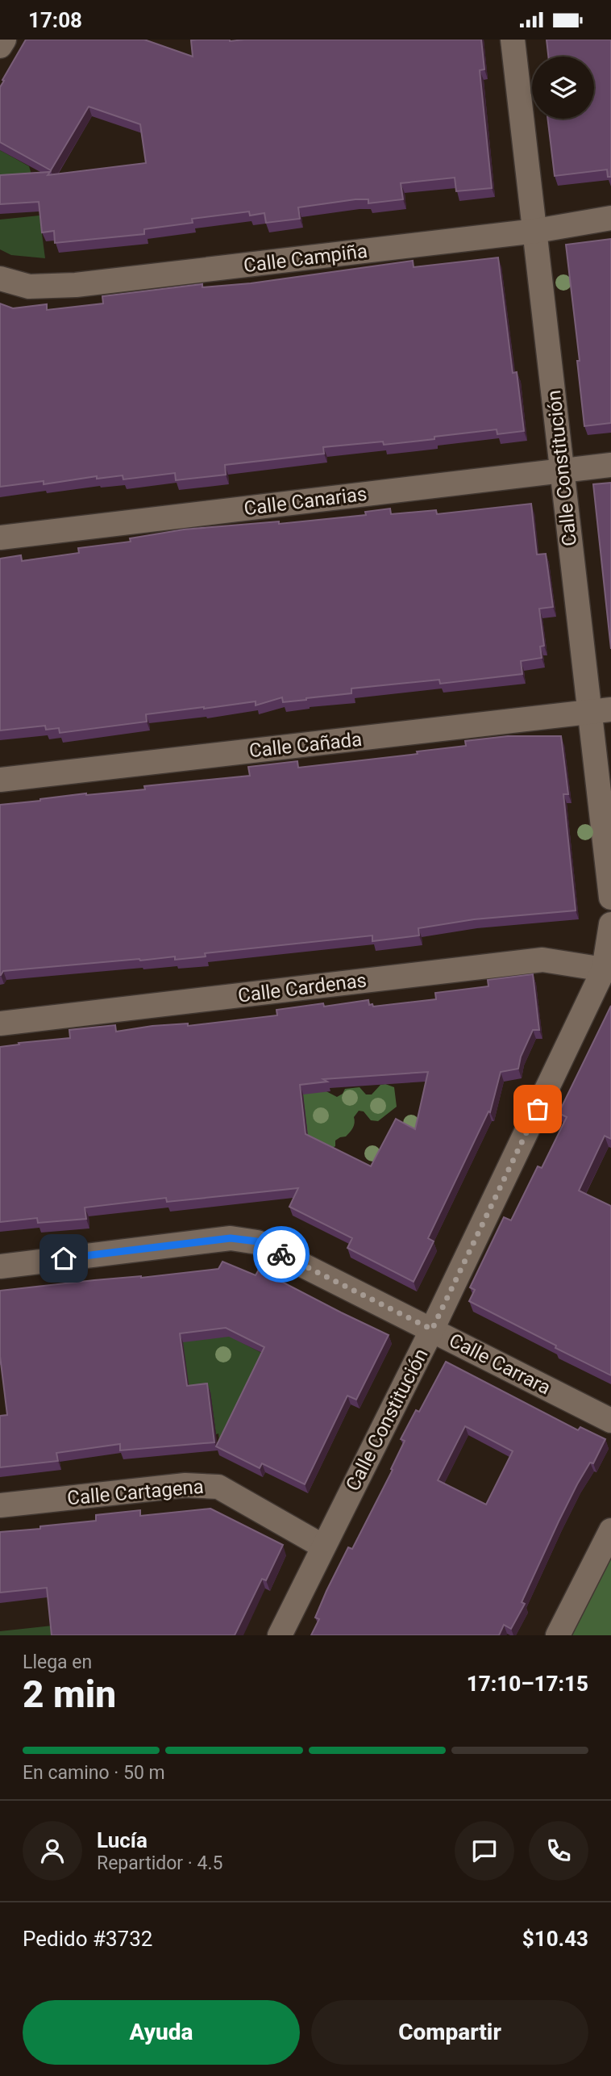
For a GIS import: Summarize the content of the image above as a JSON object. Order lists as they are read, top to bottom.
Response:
{
  "streets": {
    "street": [
      "Calle Campiña",
      "Calle Constitución",
      "Calle Canarias",
      "Calle Cañada",
      "Calle Cardenas",
      "Calle Carrara",
      "Calle Cartagena"
    ]
  },
  "crossings": [
    ["Calle Campiña", "Calle Constitución"],
    ["Calle Constitución", "Calle Canarias"],
    ["Calle Constitución", "Calle Cañada"],
    ["Calle Constitución", "Calle Cardenas"],
    ["Calle Constitución", "Calle Carrara"],
    ["Calle Constitución", "Calle Cartagena"]
  ],
  "page": {
    "status": "17:08",
    "heading": ["2 min", "Llega en", "17:10–17:15"],
    "panel": [
      "Lucía",
      "Repartidor · 4.5",
      "Pedido #3732",
      "$10.43"
    ],
    "bar": "En camino · 50 m",
    "buttons": ["Ayuda", "Compartir"]
  }
}
